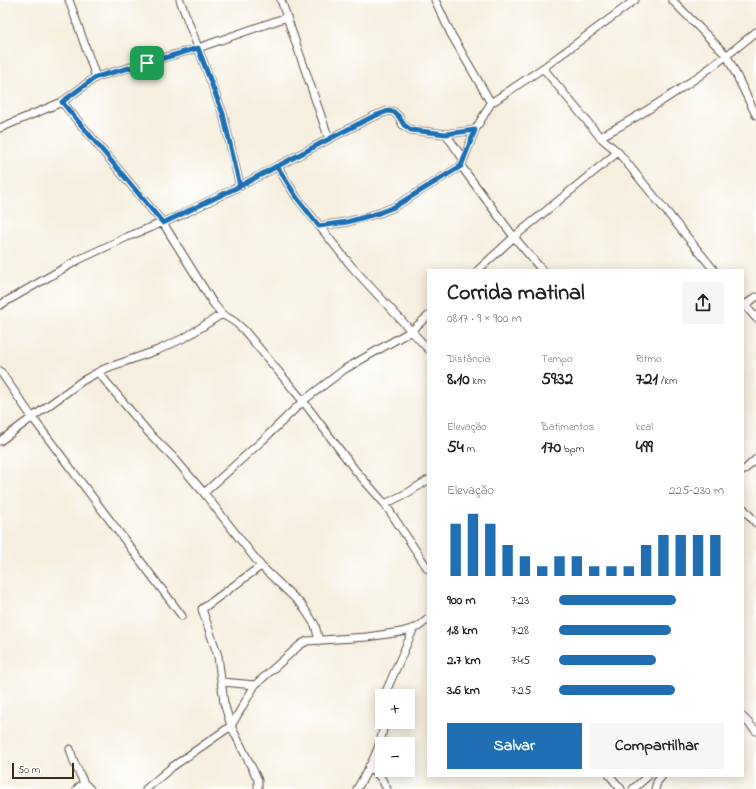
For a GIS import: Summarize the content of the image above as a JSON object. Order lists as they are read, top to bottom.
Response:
{
  "scale_bar": "50 m",
  "page": {
    "heading": ["Corrida matinal", "08:17 · 9 × 900 m"],
    "stats": [
      ["Distância", "8.10 km"],
      ["Tempo", "59:32"],
      ["Ritmo", "7:21 /km"],
      ["Elevação", "54 m"],
      ["Batimentos", "170 bpm"],
      ["kcal", "499"]
    ],
    "chart": ["Elevação", "225–230 m"],
    "list": [
      {
        "name": "900 m",
        "note": "7:23"
      },
      {
        "name": "1.8 km",
        "note": "7:28"
      },
      {
        "name": "2.7 km",
        "note": "7:45"
      },
      {
        "name": "3.6 km",
        "note": "7:25"
      }
    ],
    "map_buttons": ["+", "−"],
    "buttons": ["Salvar", "Compartilhar"],
    "scale": "50 m"
  }
}
